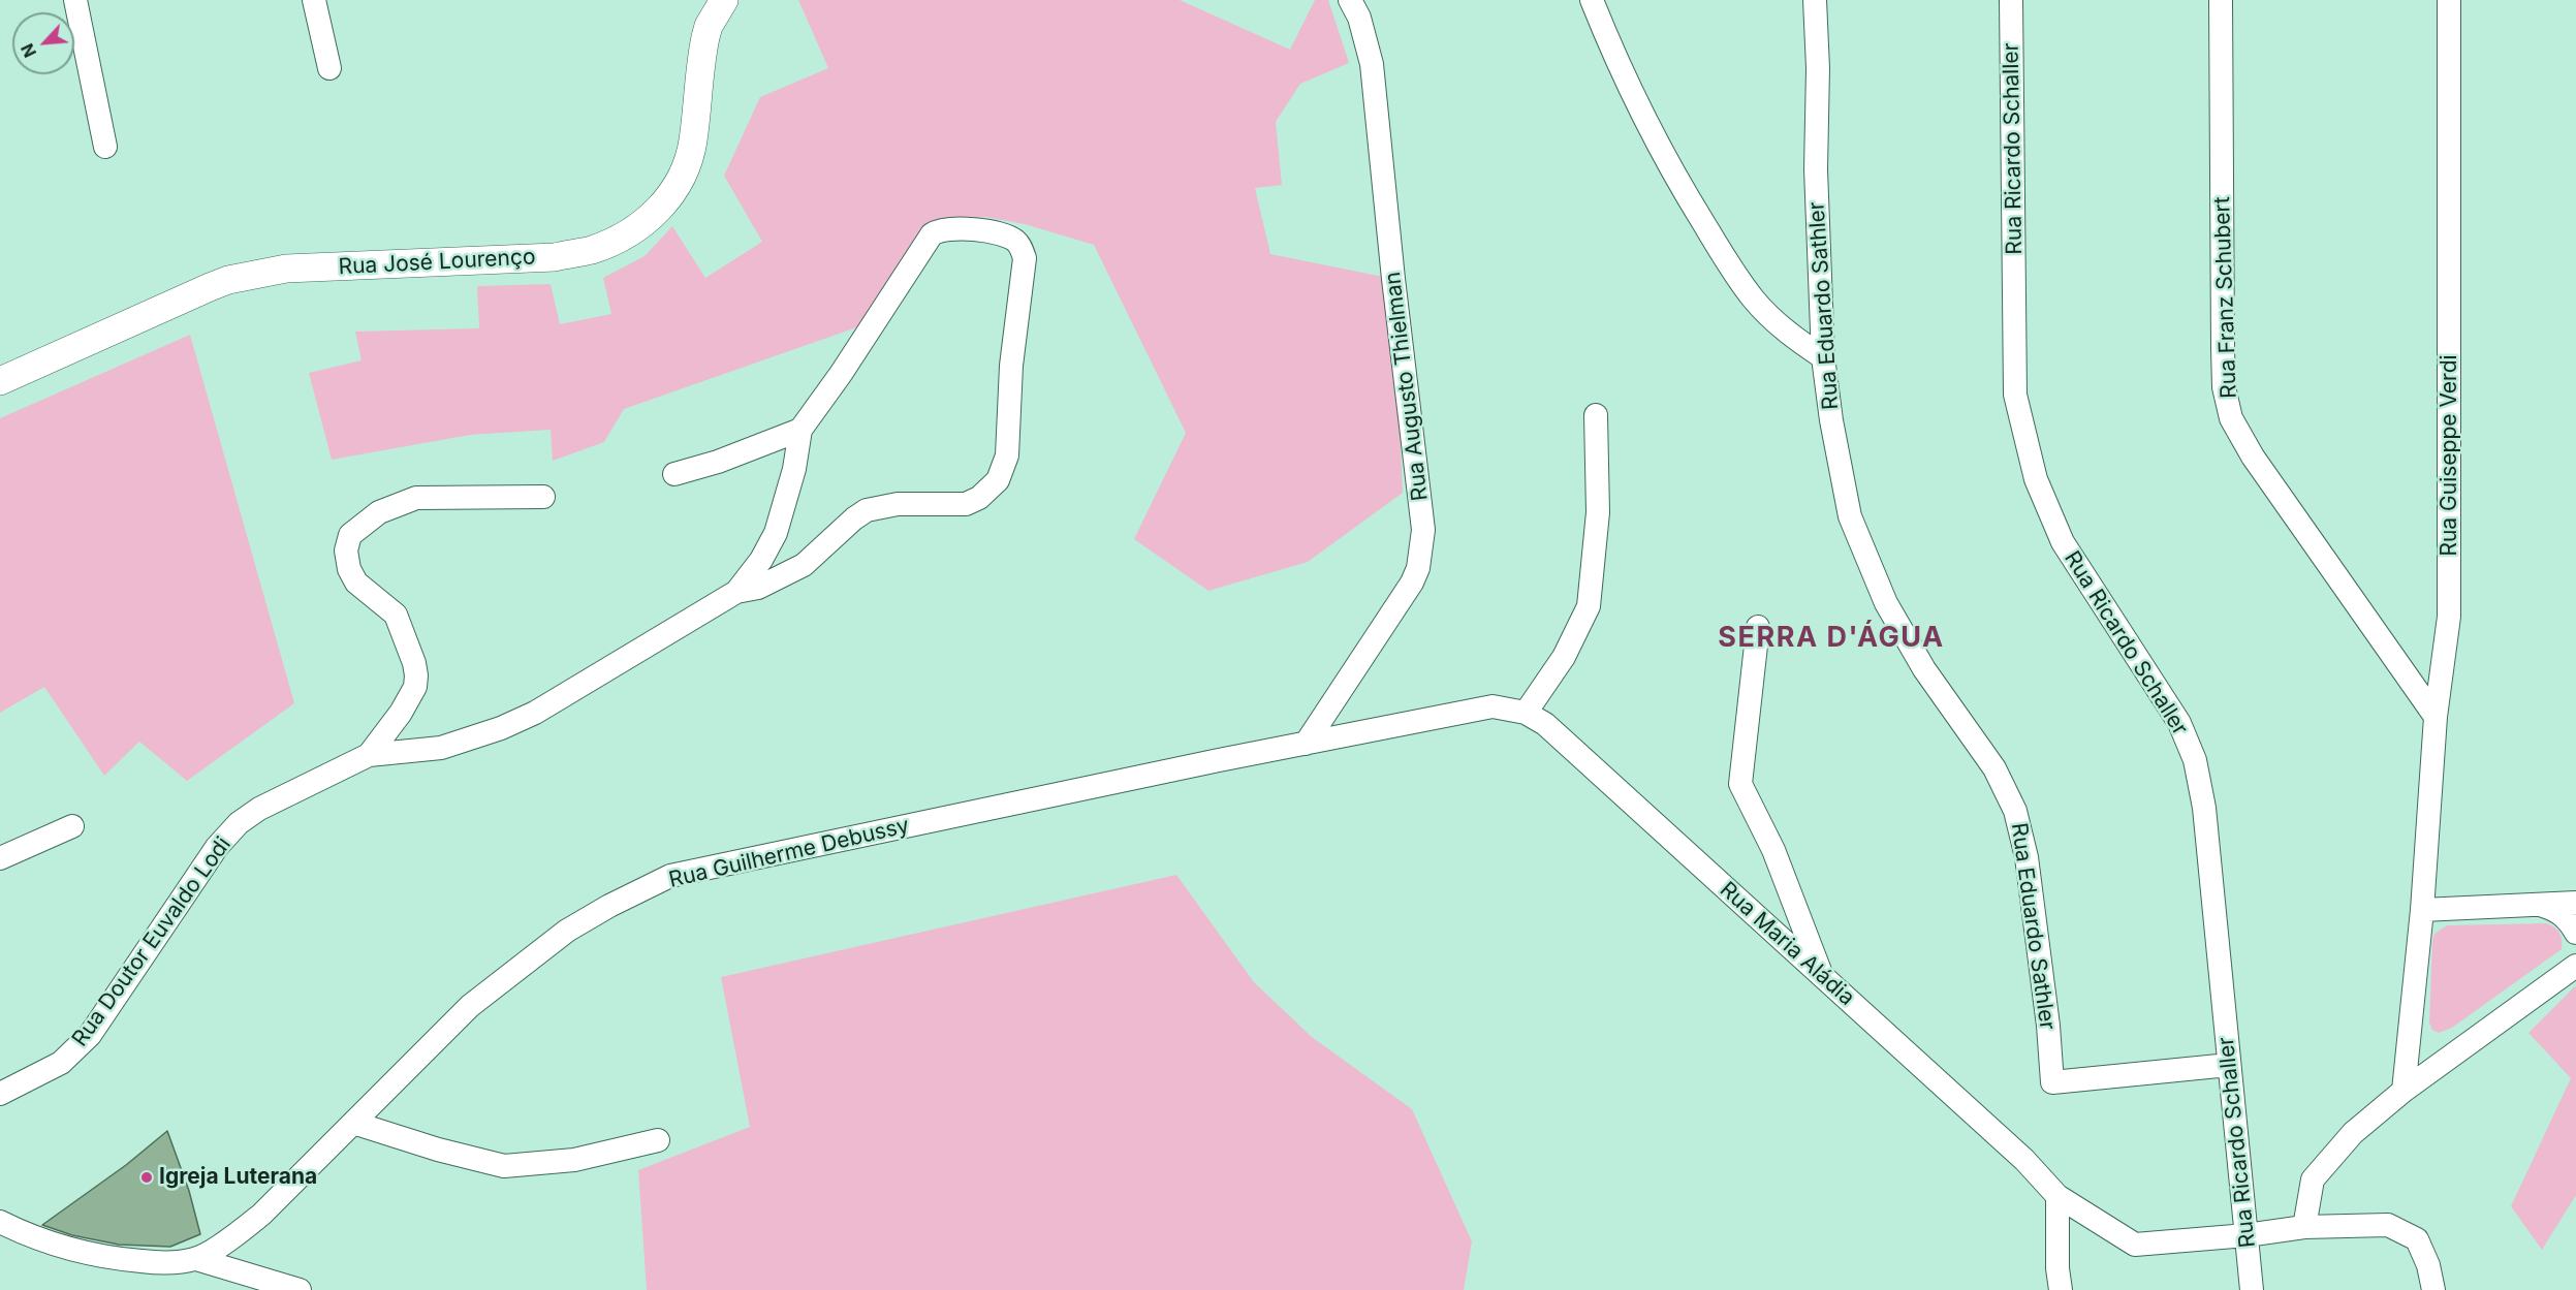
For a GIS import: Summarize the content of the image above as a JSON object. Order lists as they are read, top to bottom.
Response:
{
  "streets": {
    "street": [
      "Rua Ricardo Schaller",
      "Rua José Lourenço",
      "Rua Franz Schubert",
      "Rua Eduardo Sathler",
      "Rua Augusto Thielman",
      "Rua Guiseppe Verdi",
      "Rua Guilherme Debussy",
      "Rua Doutor Euvaldo Lodi",
      "Rua Maria Aládia"
    ]
  },
  "crossings": [
    ["Rua Ricardo Schaller", "Rua Eduardo Sathler"],
    ["Rua Ricardo Schaller", "Rua Maria Aládia"],
    ["Rua Franz Schubert", "Rua Guiseppe Verdi"],
    ["Rua Augusto Thielman", "Rua Guilherme Debussy"],
    ["Rua Augusto Thielman", "Rua Maria Aládia"],
    ["Rua Guilherme Debussy", "Rua Maria Aládia"]
  ],
  "districts": ["SERRA D'ÁGUA"],
  "places": ["Igreja Luterana"],
  "north": "bottom left"
}
